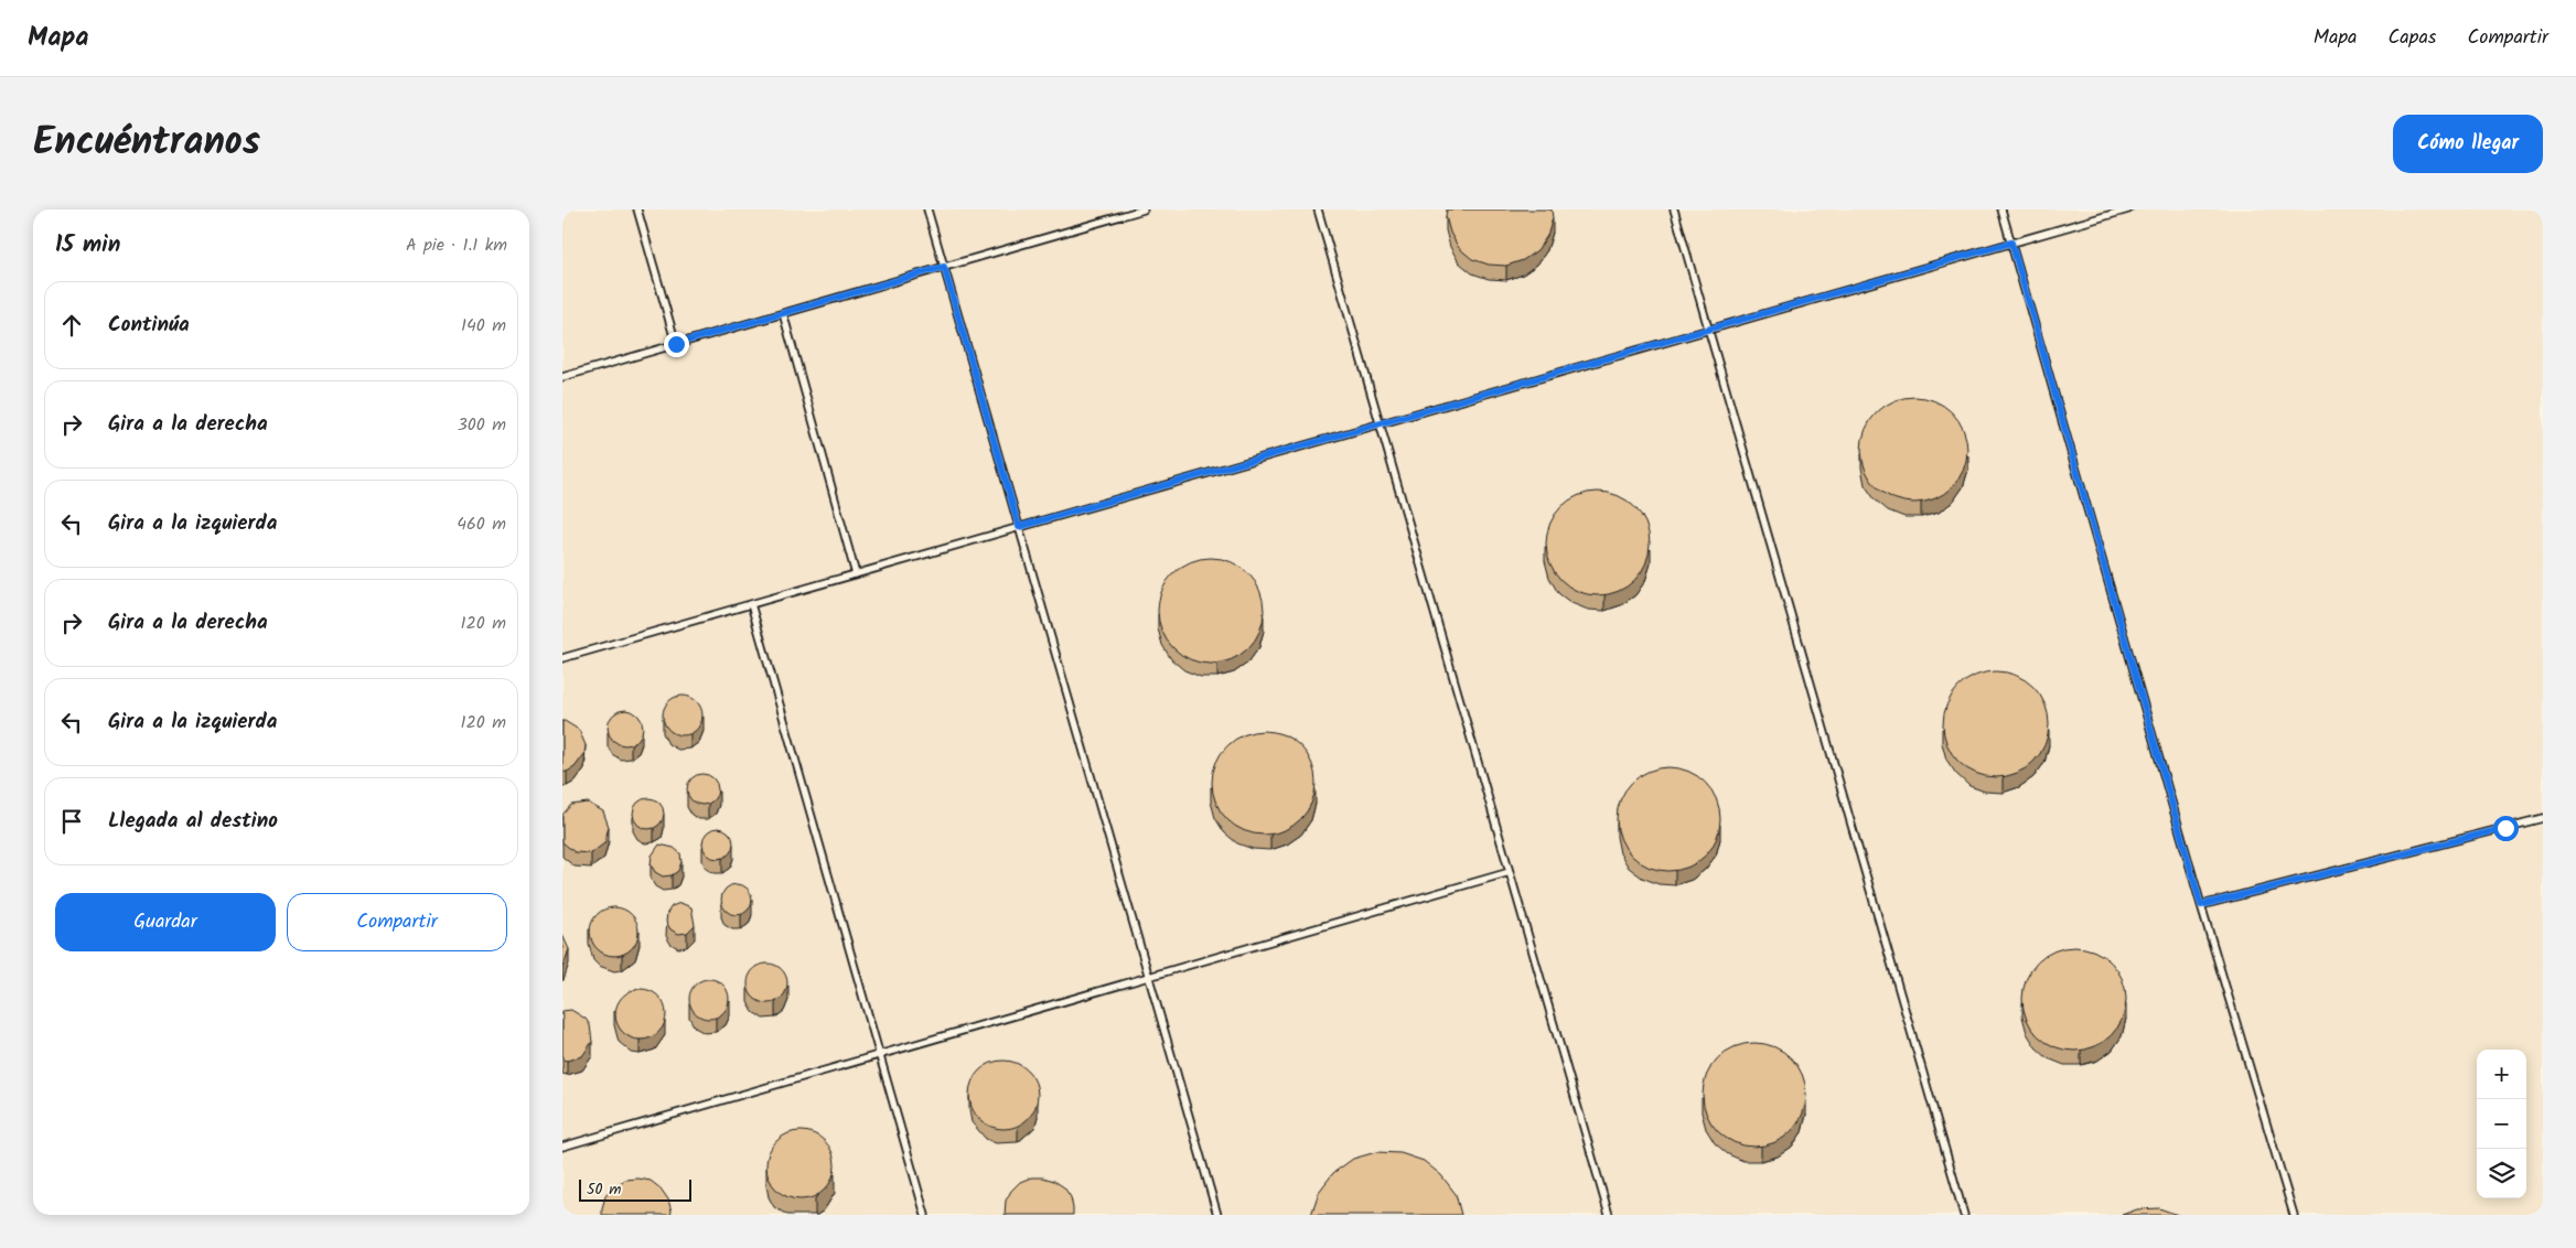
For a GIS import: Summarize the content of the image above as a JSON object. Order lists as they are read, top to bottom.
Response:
{
  "scale_bar": "50 m",
  "page": {
    "header": "Mapa",
    "nav": ["Mapa", "Capas", "Compartir"],
    "title": "Encuéntranos",
    "buttons": [
      "Cómo llegar",
      ["Guardar", "Compartir"]
    ],
    "heading": ["15 min", "A pie · 1.1 km"],
    "list": [
      ["Continúa", "140 m"],
      ["Gira a la derecha", "300 m"],
      ["Gira a la izquierda", "460 m"],
      ["Gira a la derecha", "120 m"],
      ["Gira a la izquierda", "120 m"],
      "Llegada al destino"
    ],
    "map_buttons": ["+", "−"],
    "scale": "50 m"
  }
}
